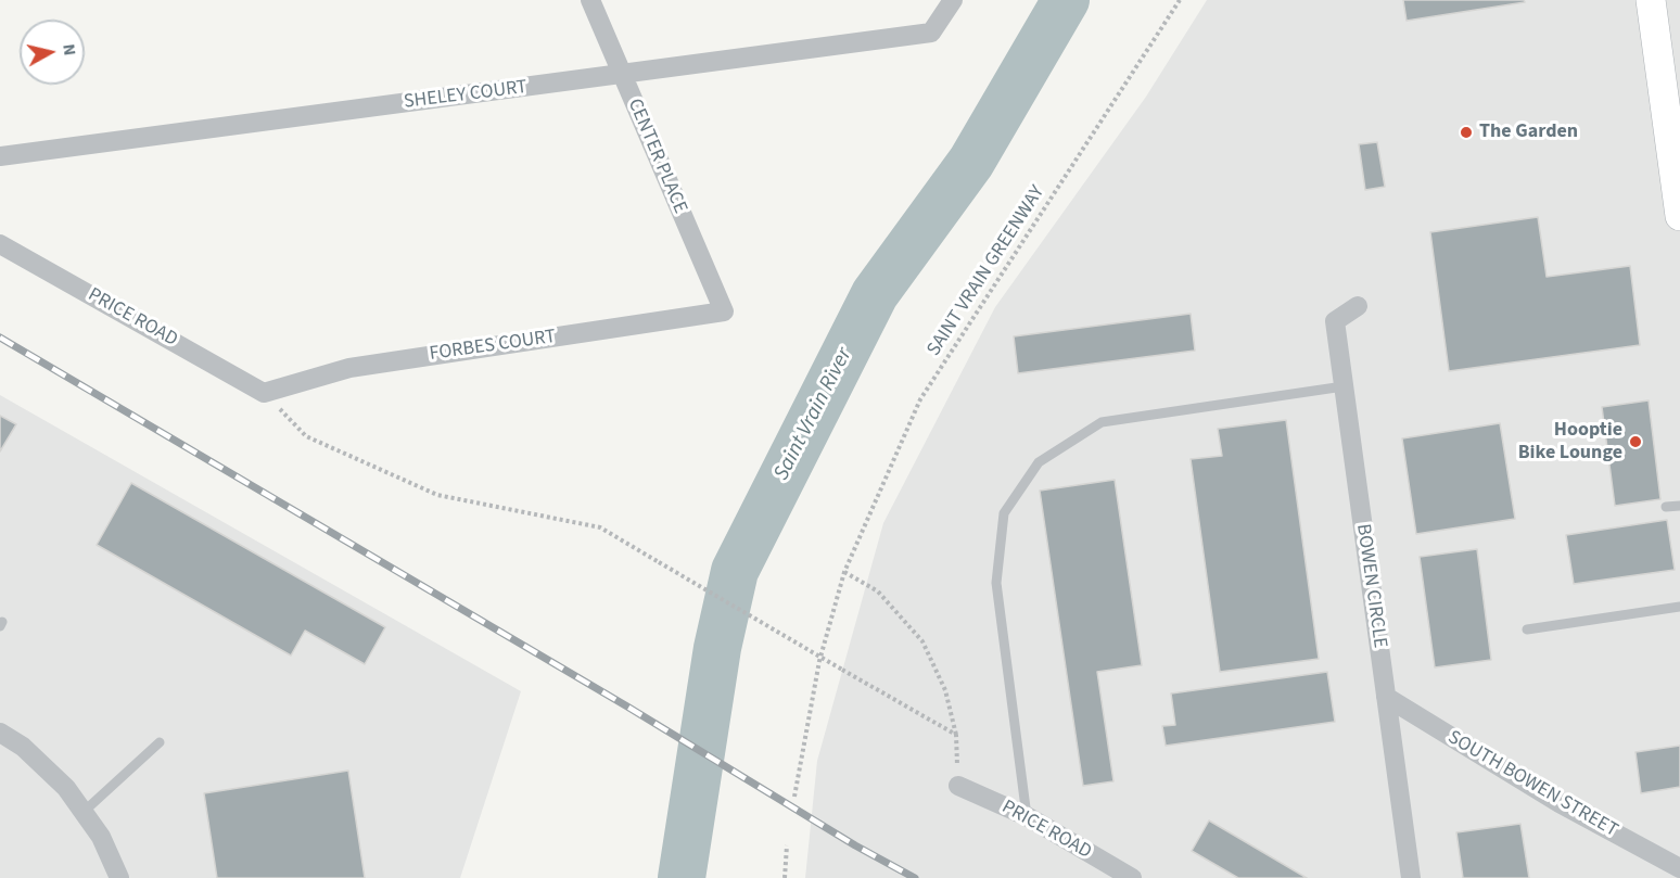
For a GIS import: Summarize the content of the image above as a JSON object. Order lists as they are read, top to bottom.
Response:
{
  "streets": {
    "street": [
      "SHELEY COURT",
      "CENTER PLACE",
      "PRICE ROAD",
      "FORBES COURT",
      "BOWEN CIRCLE",
      "SOUTH BOWEN STREET"
    ],
    "path": ["SAINT VRAIN GREENWAY"]
  },
  "crossings": [
    ["SHELEY COURT", "CENTER PLACE"],
    ["CENTER PLACE", "FORBES COURT"],
    ["PRICE ROAD", "FORBES COURT"],
    ["BOWEN CIRCLE", "SOUTH BOWEN STREET"]
  ],
  "water": ["Saint Vrain River"],
  "places": ["The Garden", "Hooptie Bike Lounge"],
  "north": "right"
}
